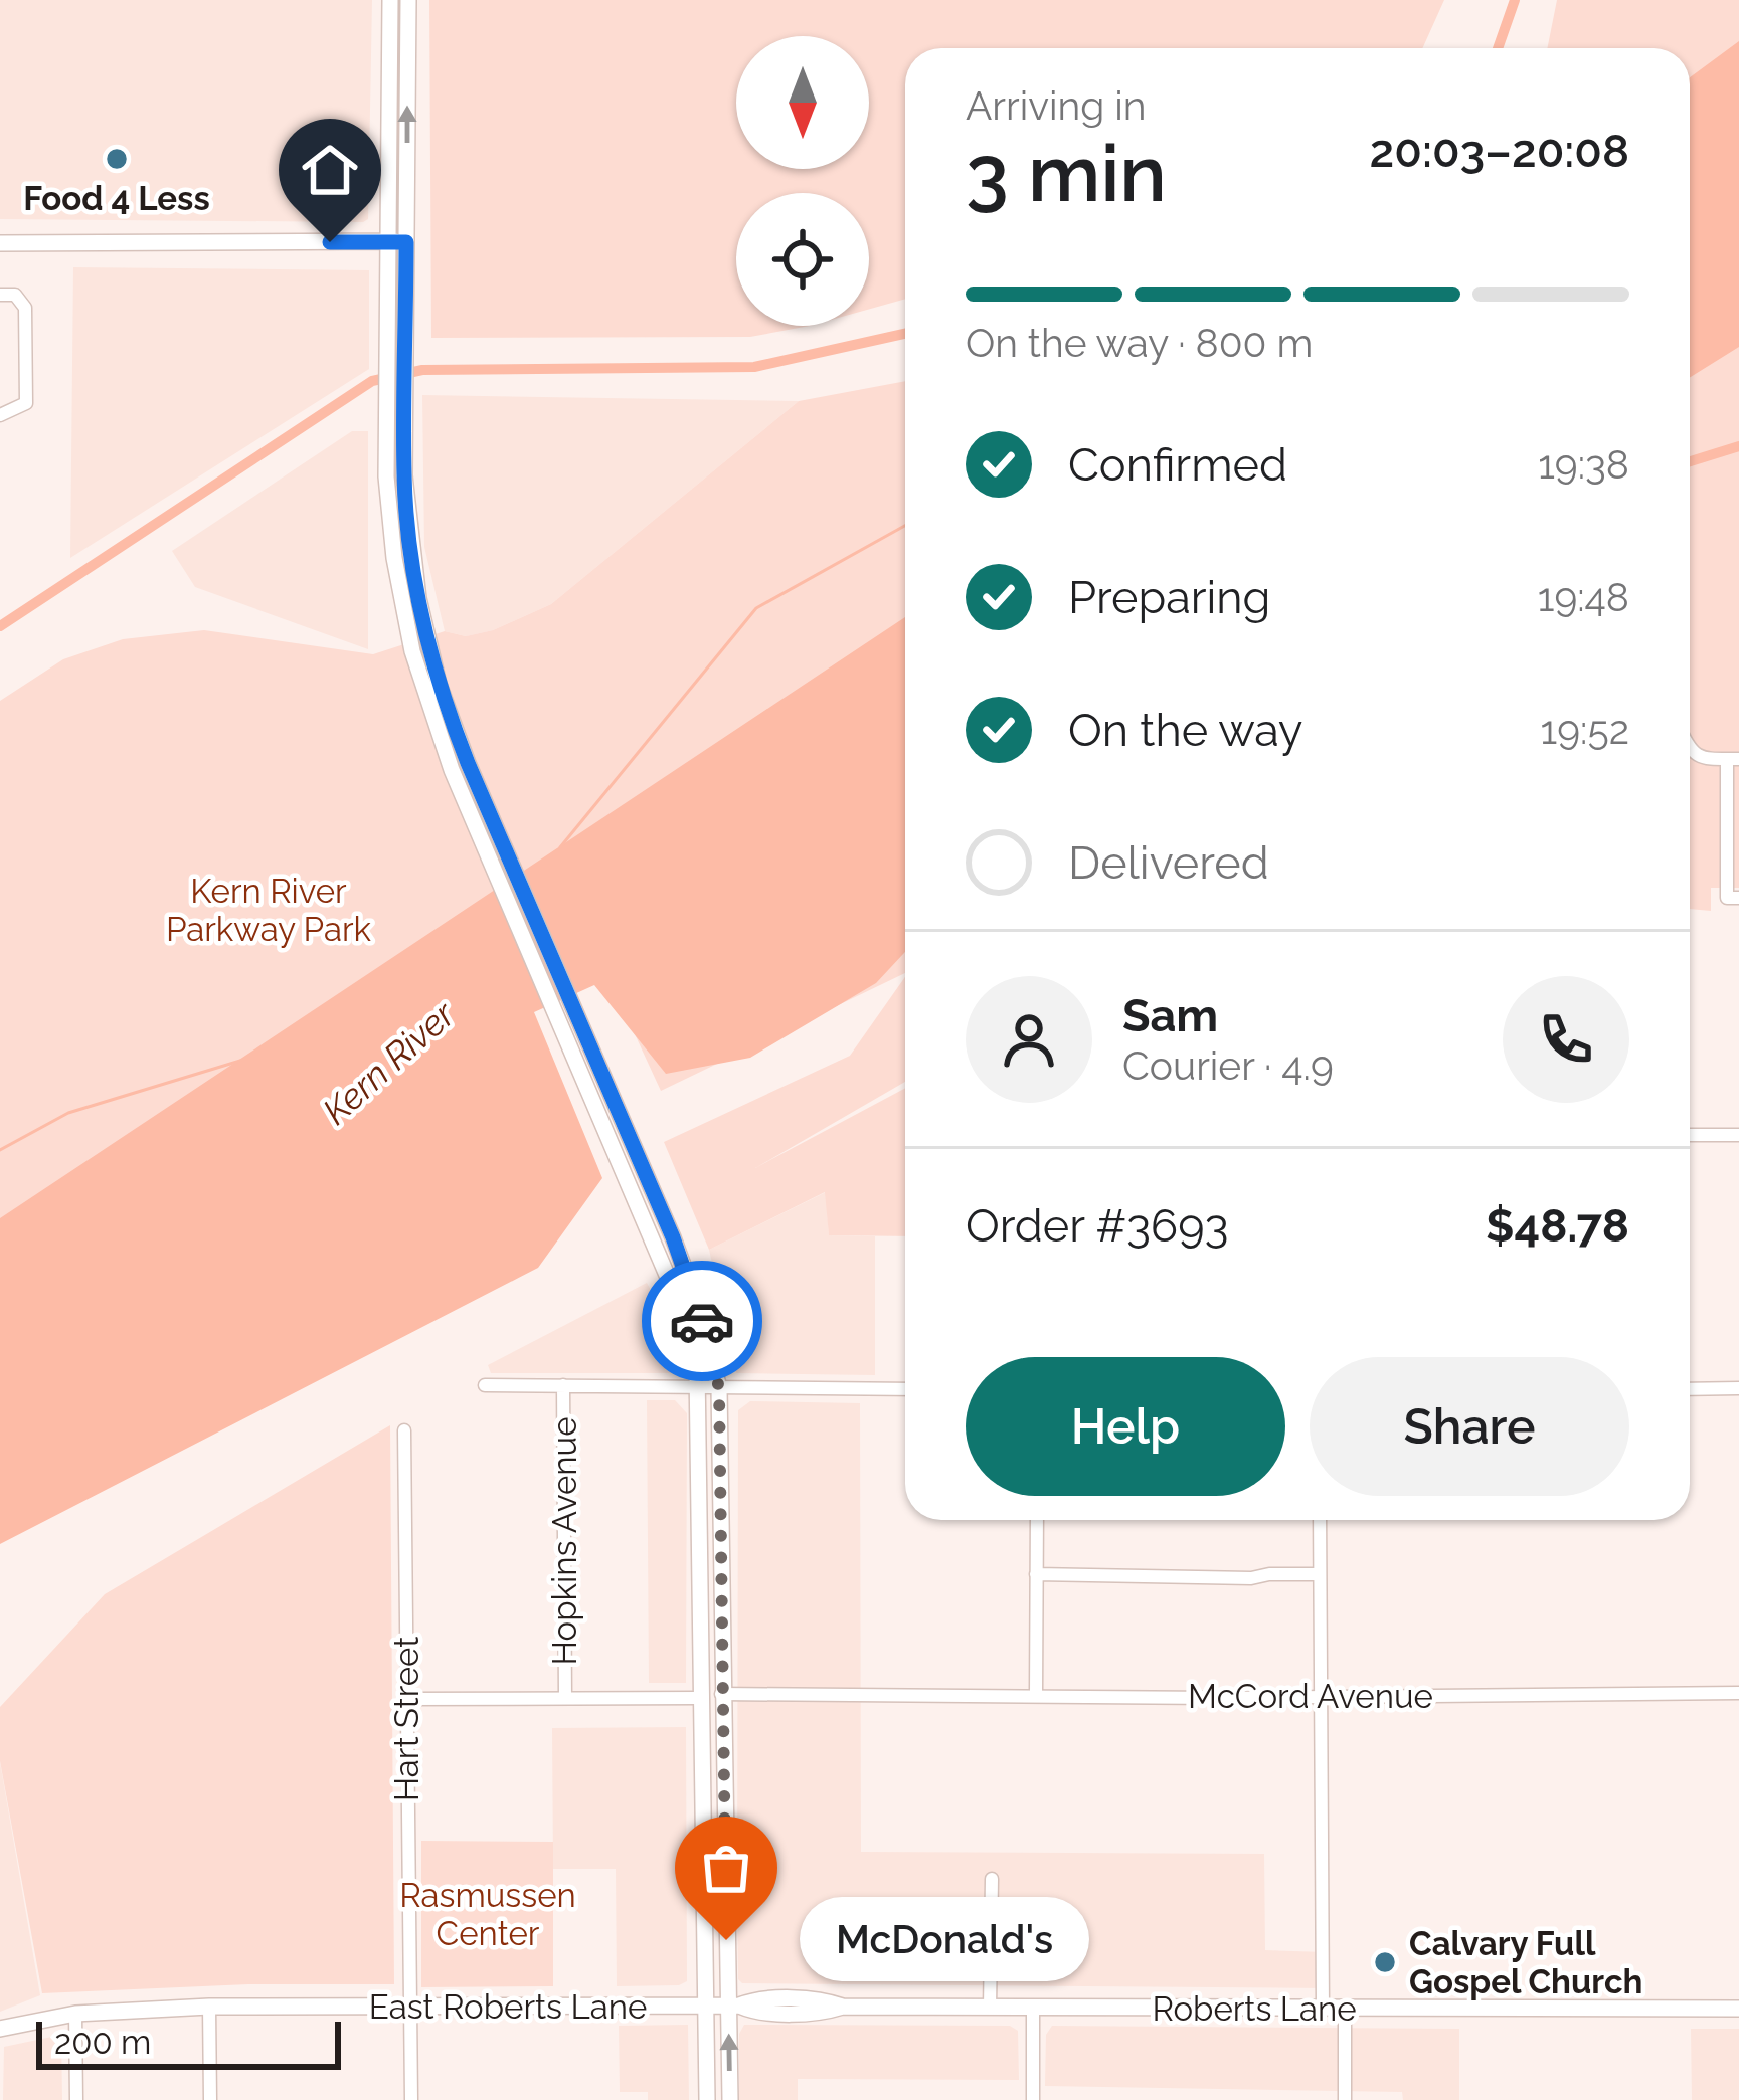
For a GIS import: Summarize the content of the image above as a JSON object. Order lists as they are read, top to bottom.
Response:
{
  "streets": {
    "main road": ["East Roberts Lane", "Roberts Lane"],
    "street": ["Hopkins Avenue", "McCord Avenue", "Hart Street"]
  },
  "crossings": [
    ["Hart Street", "East Roberts Lane"],
    ["East Roberts Lane", "Roberts Lane"]
  ],
  "water": ["Kern River"],
  "parks": ["Kern River Parkway Park", "Rasmussen Center"],
  "places": ["Food 4 Less", "McDonald's", "Calvary Full Gospel Church"],
  "scale_bar": "200 m",
  "north": "bottom",
  "page": {
    "heading": ["3 min", "Arriving in", "20:03–20:08"],
    "panel": [
      "Sam",
      "Courier · 4.9",
      "Order #3693",
      "$48.78"
    ],
    "bar": "On the way · 800 m",
    "list": [
      ["Confirmed", "19:38"],
      ["Preparing", "19:48"],
      ["On the way", "19:52"],
      "Delivered"
    ],
    "buttons": ["Help", "Share"],
    "bubble": "McDonald's",
    "scale": "200 m"
  }
}
